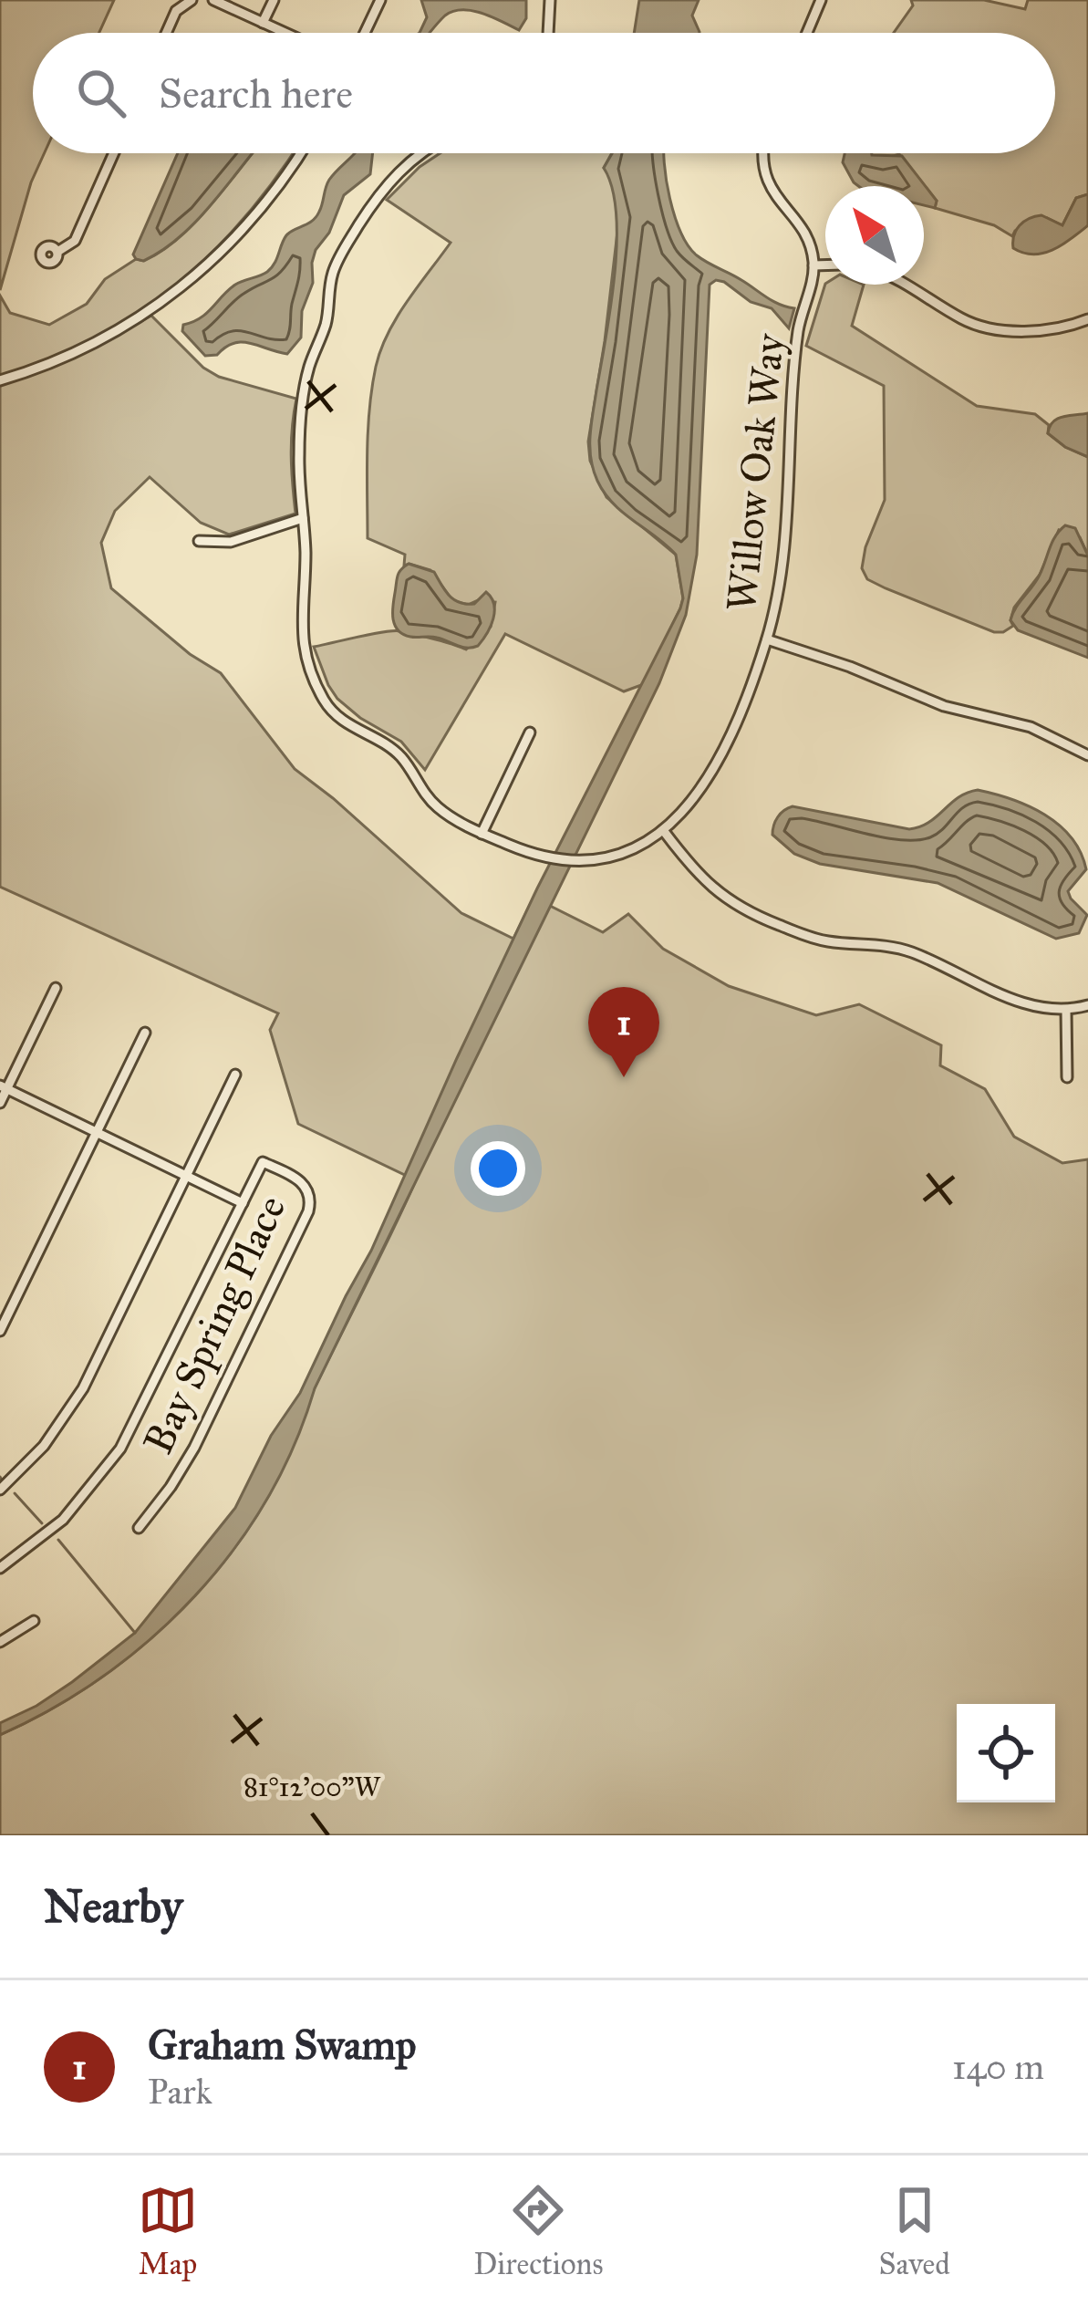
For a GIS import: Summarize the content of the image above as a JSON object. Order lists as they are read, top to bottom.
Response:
{
  "streets": {
    "street": ["Willow Oak Way", "Bay Spring Place"]
  },
  "north": "top left",
  "page": {
    "search": "Search here",
    "pins": "1",
    "heading": "Nearby",
    "list": [
      {
        "mark": "1",
        "name": "Graham Swamp",
        "note": "Park",
        "value": "140 m"
      }
    ],
    "nav": ["Map", "Directions", "Saved"]
  },
  "coordinates": ["81°12'00\"W"]
}
